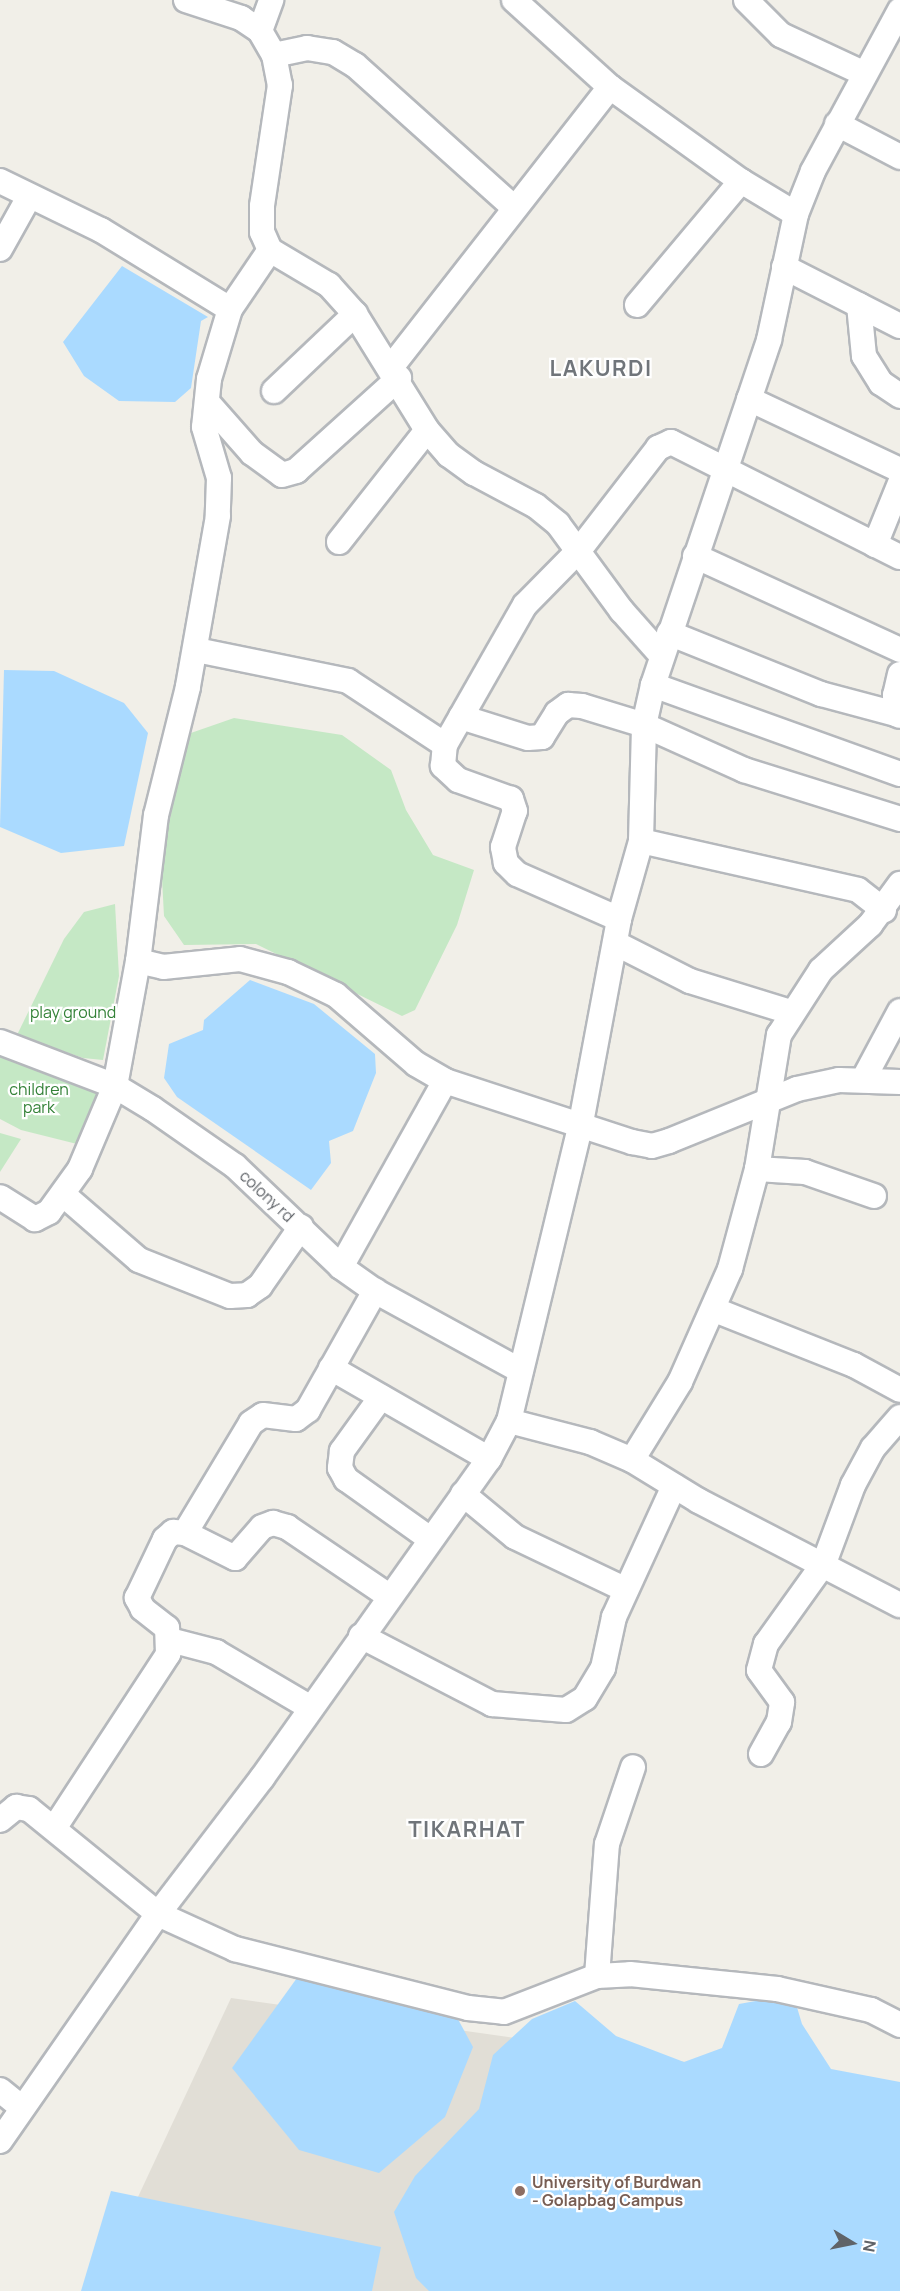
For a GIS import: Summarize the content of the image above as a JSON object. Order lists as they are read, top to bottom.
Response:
{
  "streets": {
    "street": ["colony rd"]
  },
  "districts": ["LAKURDI", "TIKARHAT"],
  "parks": ["play ground", "children park"],
  "places": ["University of Burdwan - Golapbag Campus"],
  "north": "right"
}
